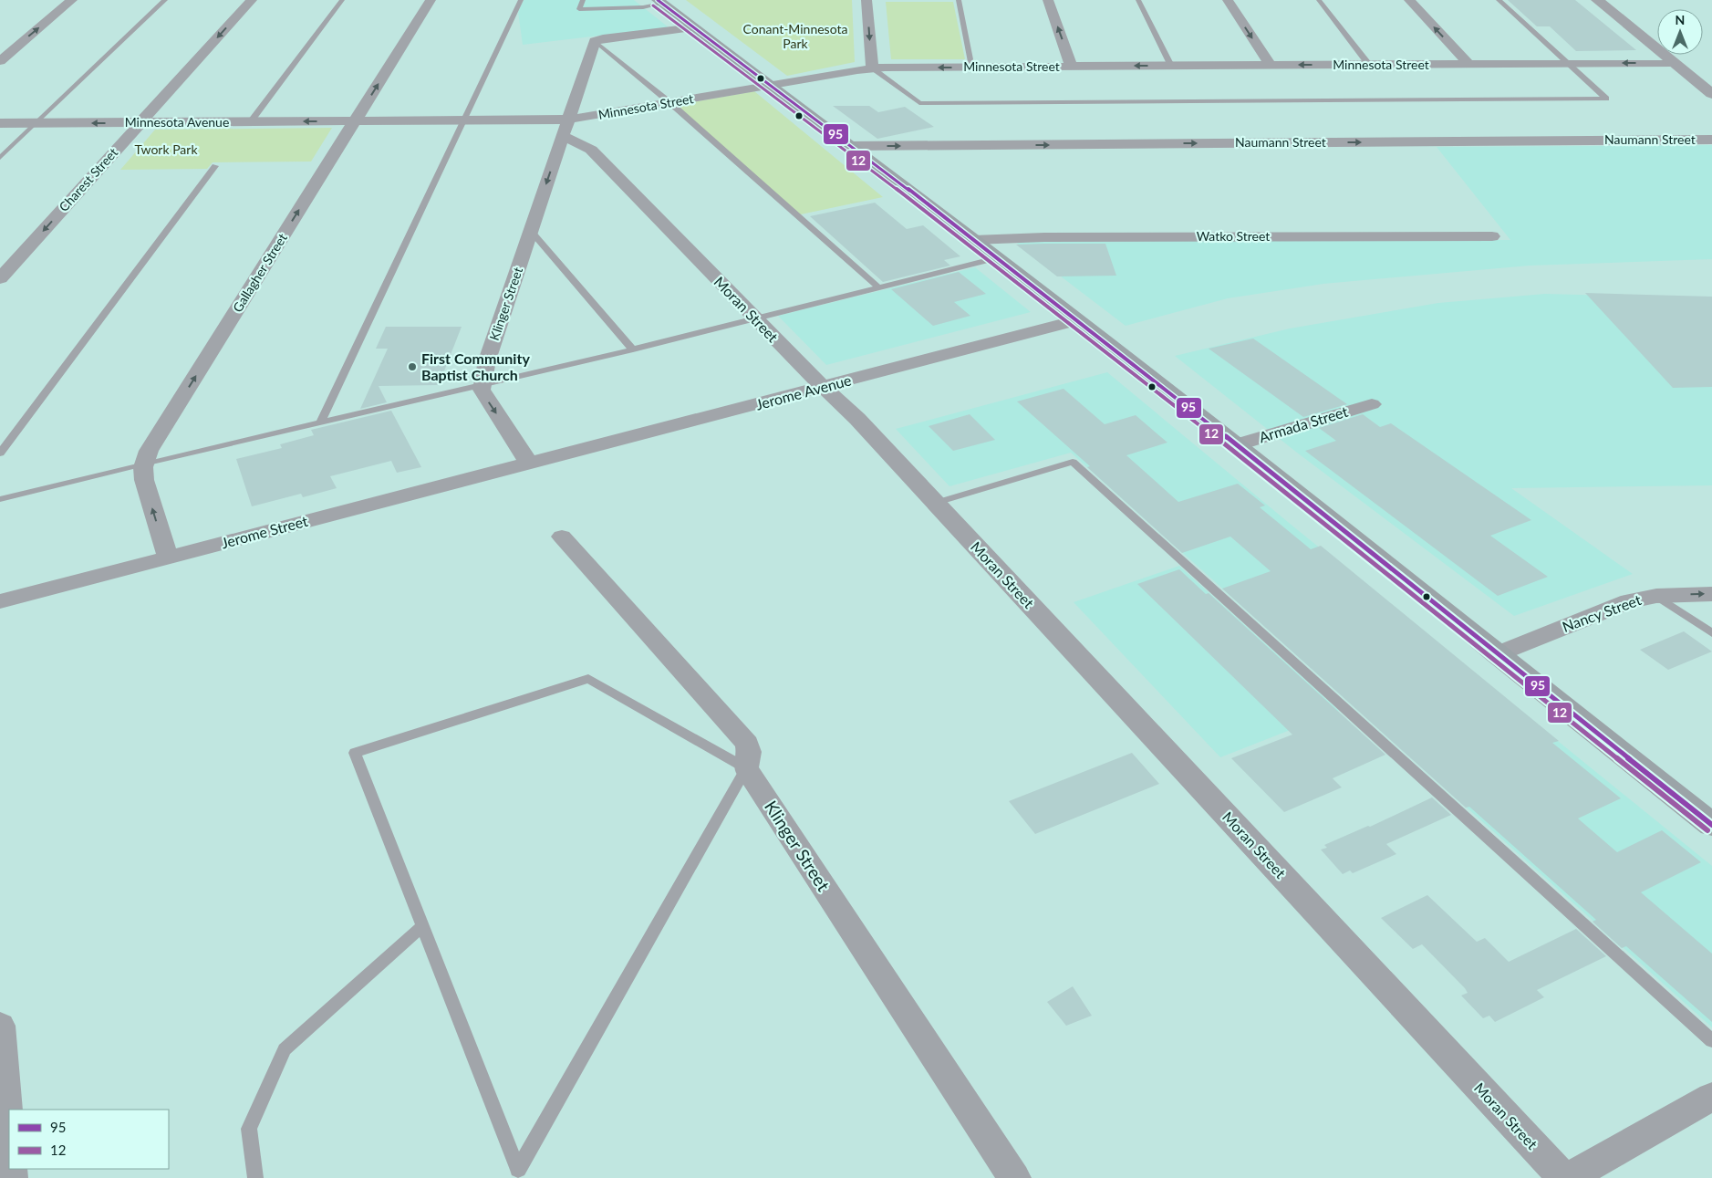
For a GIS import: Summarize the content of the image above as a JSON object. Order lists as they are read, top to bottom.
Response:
{
  "streets": {
    "street": [
      "Minnesota Street",
      "Minnesota Avenue",
      "Naumann Street",
      "Charest Street",
      "Watko Street",
      "Gallagher Street",
      "Klinger Street",
      "Moran Street",
      "Jerome Avenue",
      "Armada Street",
      "Jerome Street",
      "Nancy Street"
    ]
  },
  "crossings": [
    ["Minnesota Street", "Minnesota Avenue"],
    ["Minnesota Street", "Gallagher Street"],
    ["Minnesota Street", "Klinger Street"],
    ["Minnesota Street", "Moran Street"],
    ["Minnesota Avenue", "Charest Street"],
    ["Minnesota Avenue", "Gallagher Street"],
    ["Gallagher Street", "Jerome Street"],
    ["Klinger Street", "Moran Street"],
    ["Moran Street", "Jerome Avenue"],
    ["Jerome Avenue", "Jerome Street"]
  ],
  "one_way": [
    "Minnesota Avenue",
    "Naumann Street",
    "Charest Street",
    "Gallagher Street"
  ],
  "parks": ["Conant-Minnesota Park", "Twork Park"],
  "places": ["First Community Baptist Church"],
  "lines": ["transit line 95", "transit line 12"],
  "legend": ["95", "12"],
  "north": "top"
}
